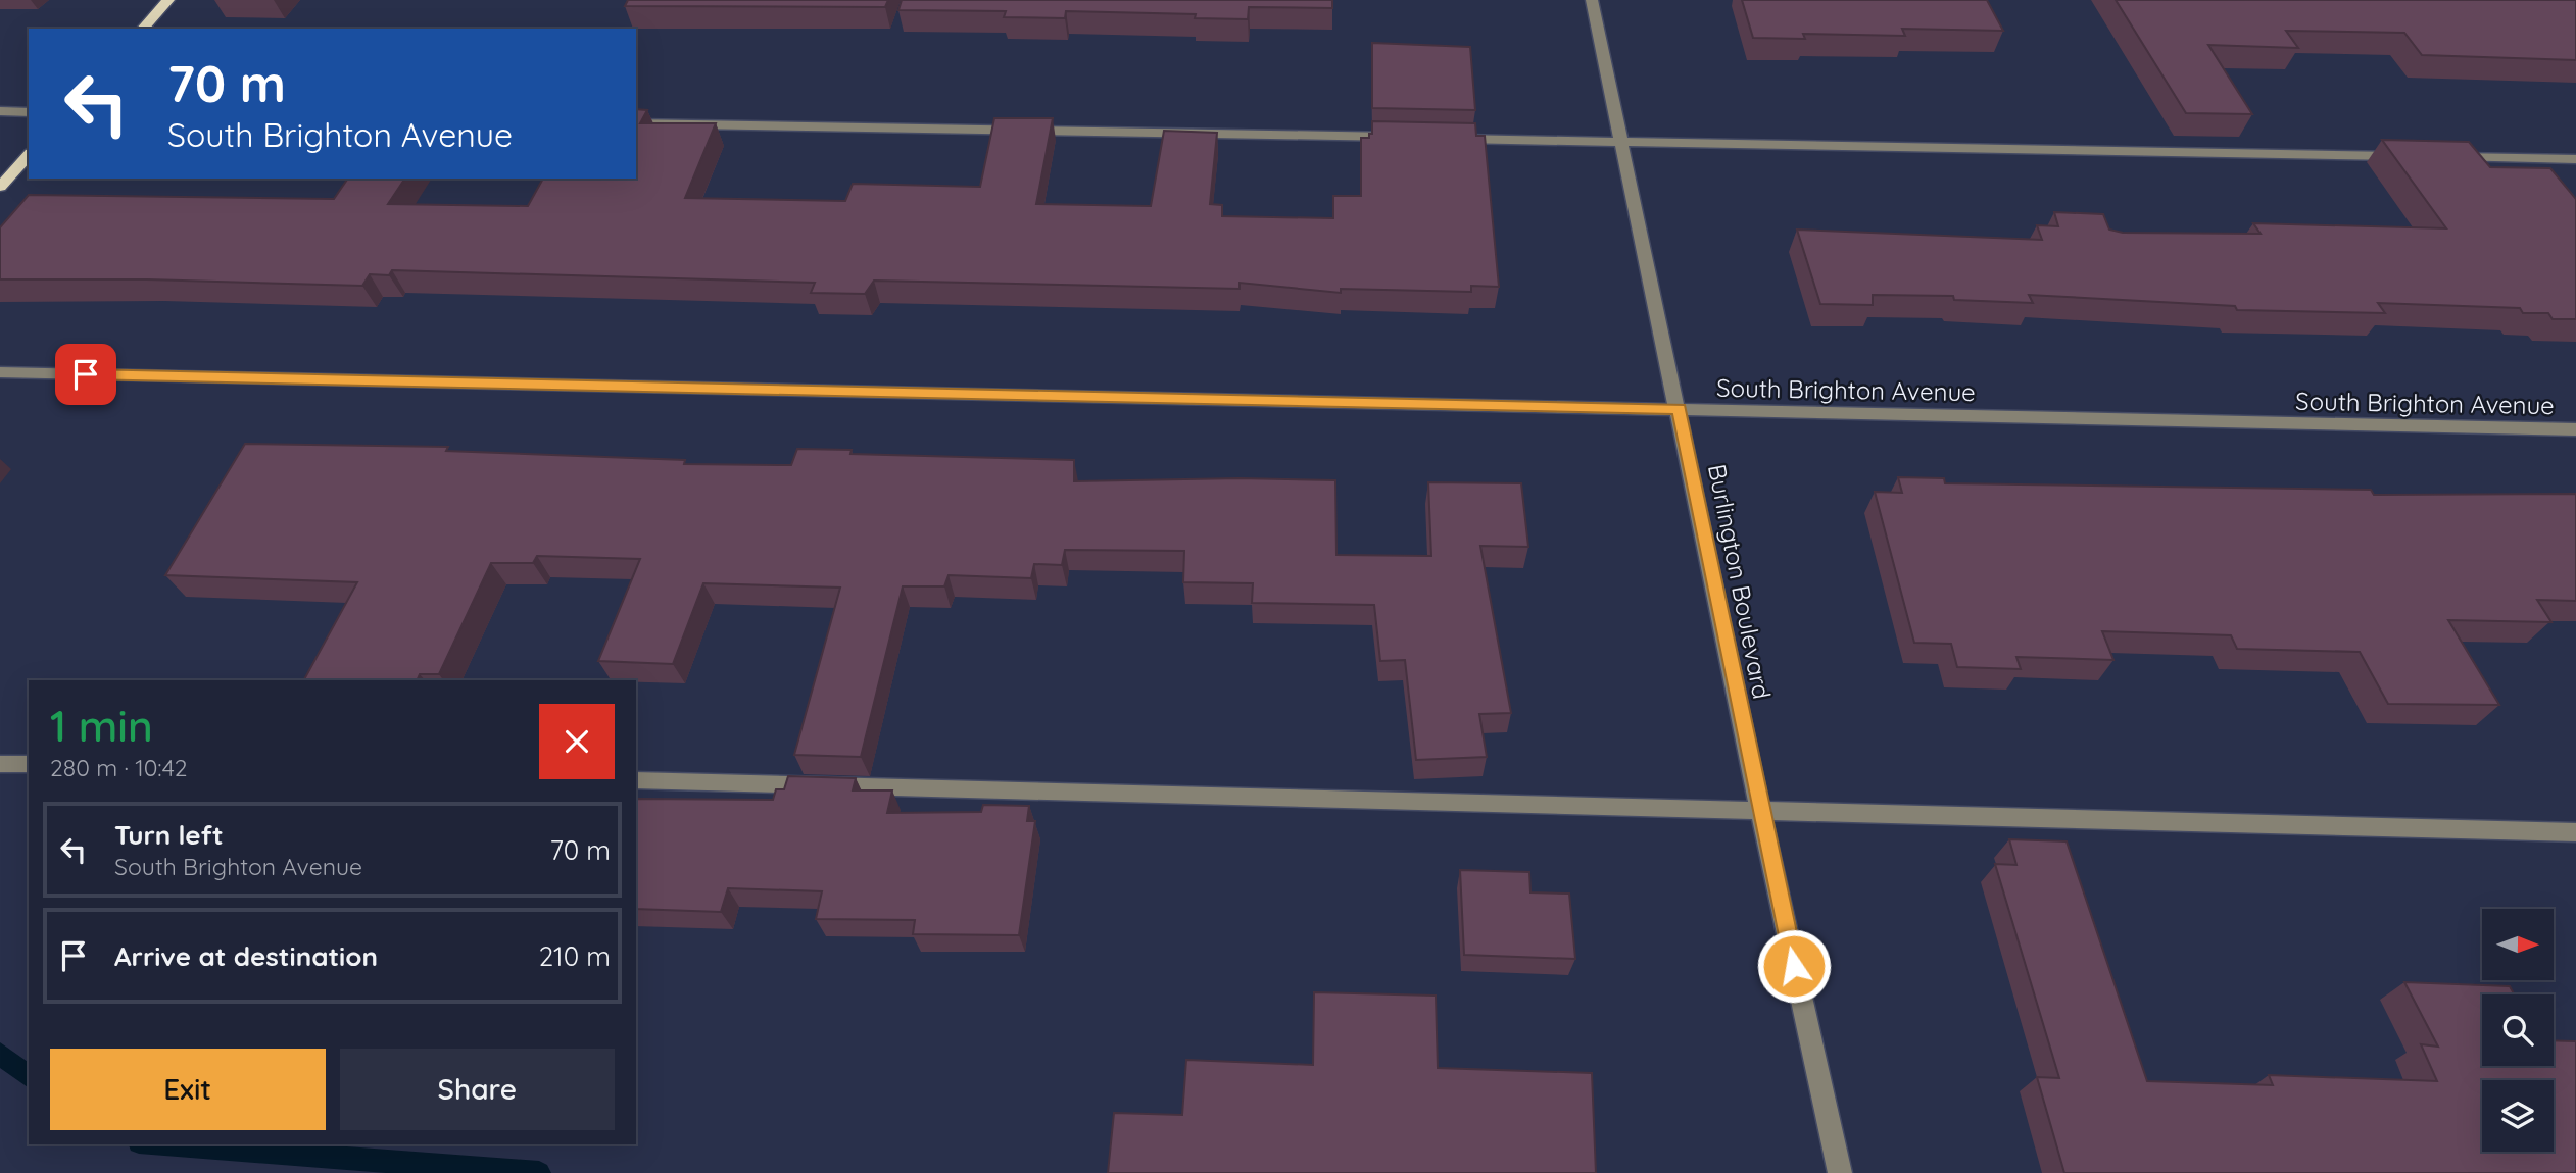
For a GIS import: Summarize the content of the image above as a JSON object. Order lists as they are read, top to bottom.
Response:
{
  "streets": {
    "street": ["South Brighton Avenue", "Burlington Boulevard"]
  },
  "crossings": [
    ["South Brighton Avenue", "Burlington Boulevard"]
  ],
  "north": "right",
  "page": {
    "turn": ["70 m", "South Brighton Avenue"],
    "heading": ["1 min", "280 m · 10:42"],
    "list": [
      {
        "name": "Turn left",
        "note": "South Brighton Avenue",
        "value": "70 m"
      },
      {
        "name": "Arrive at destination",
        "value": "210 m"
      }
    ],
    "buttons": ["Exit", "Share"]
  }
}
